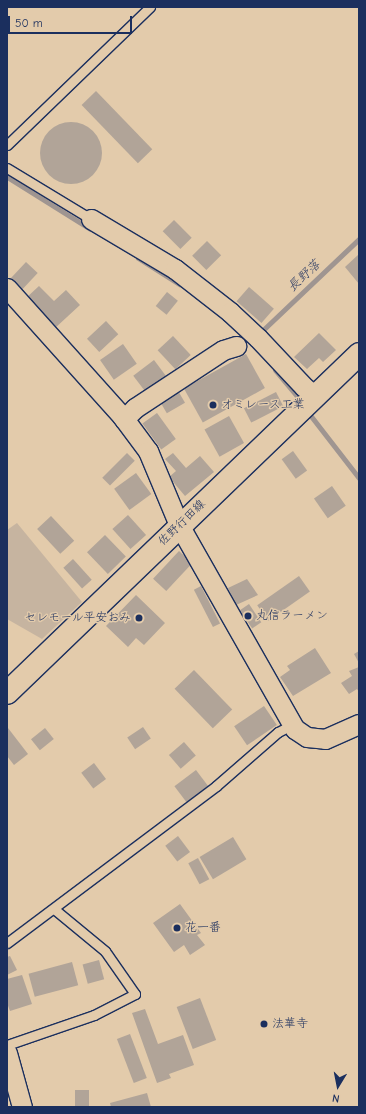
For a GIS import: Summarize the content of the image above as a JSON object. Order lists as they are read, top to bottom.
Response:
{
  "streets": {
    "main road": ["佐野行田線"]
  },
  "water": ["長野落"],
  "places": [
    "オミレース工業",
    "丸信ラーメン",
    "セレモール平安おみ",
    "花一番",
    "法華寺"
  ],
  "scale_bar": "50 m",
  "north": "bottom"
}
